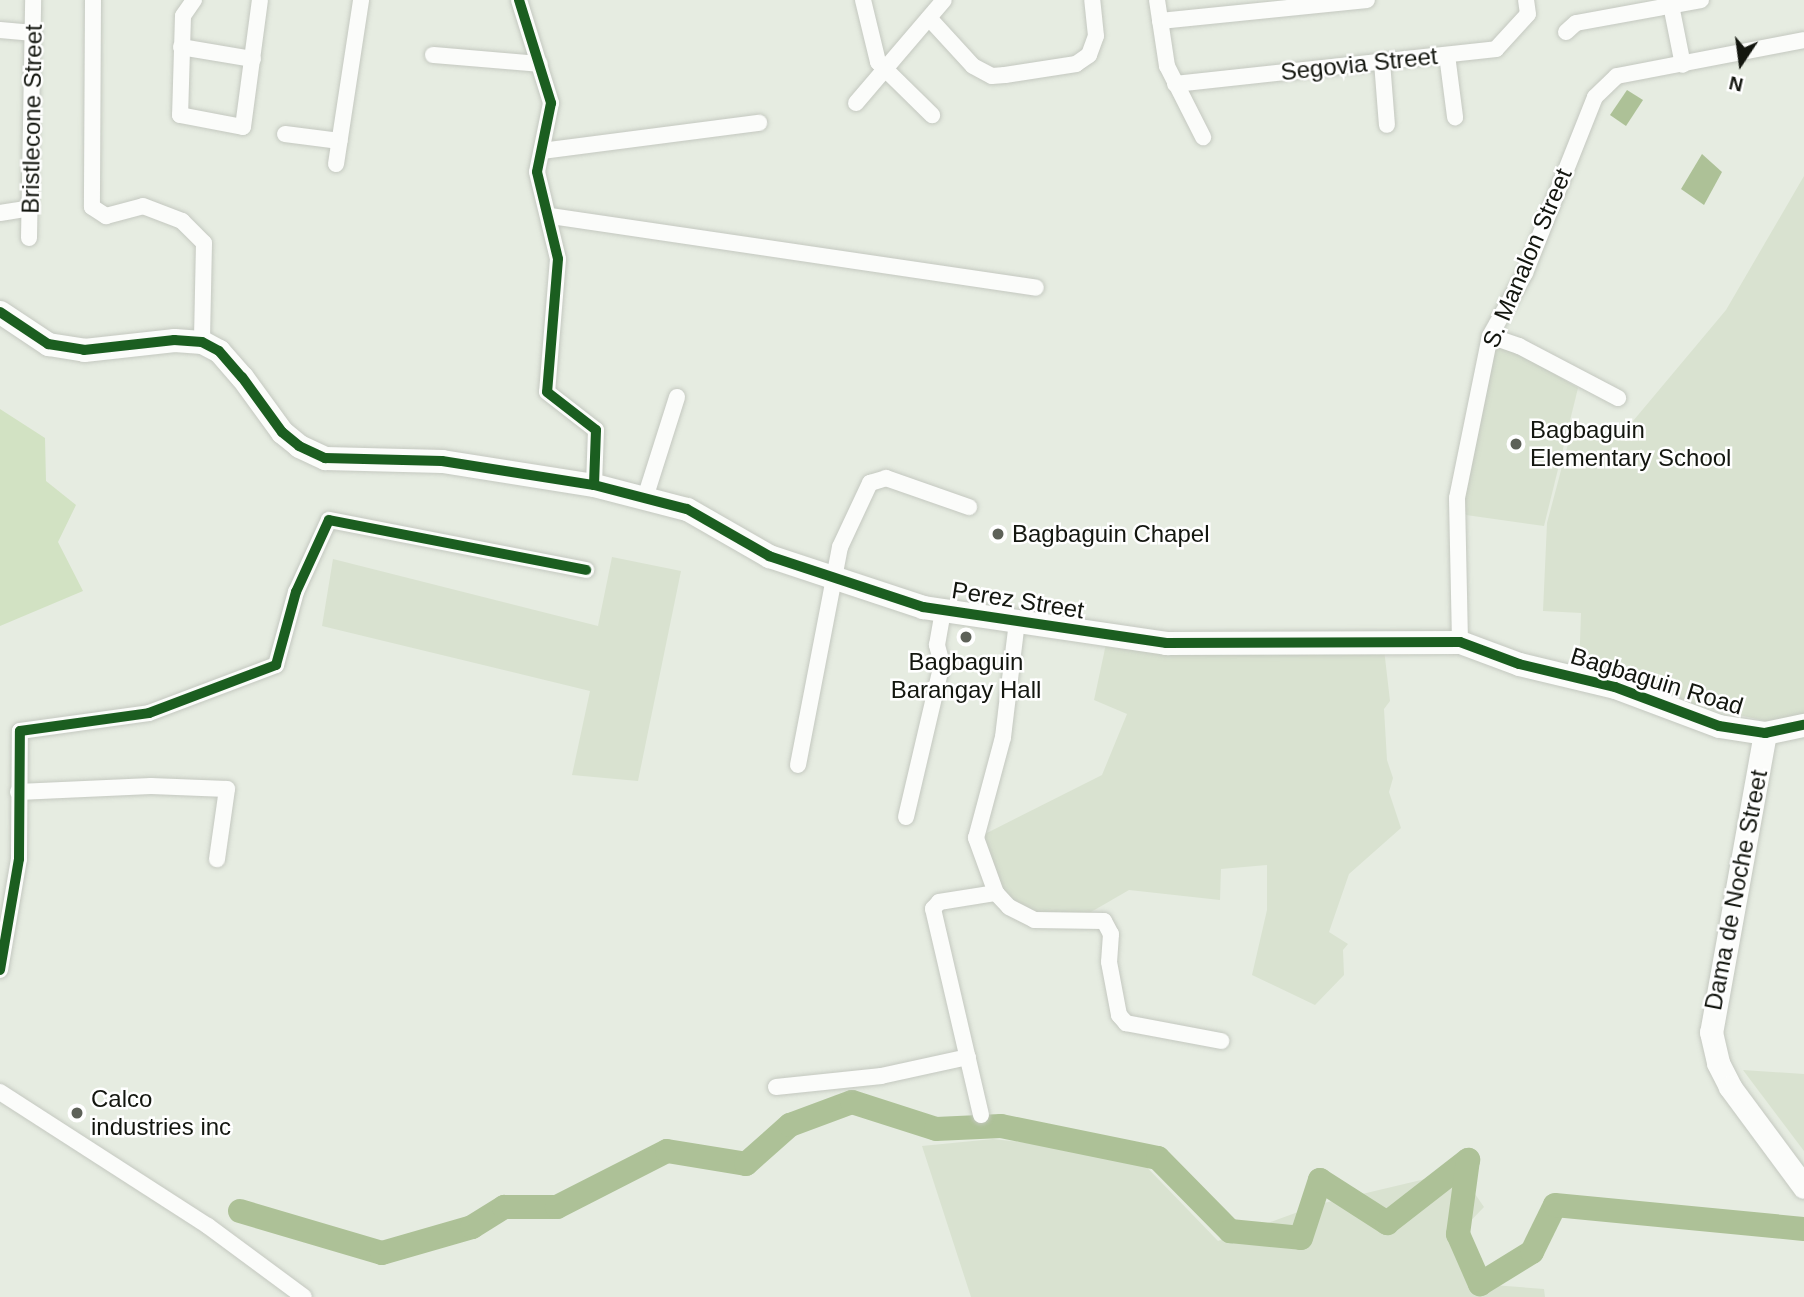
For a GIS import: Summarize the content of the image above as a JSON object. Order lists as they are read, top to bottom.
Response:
{
  "streets": {
    "street": [
      "Segovia Street",
      "Bristlecone Street",
      "S. Manalon Street",
      "Perez Street",
      "Bagbaguin Road",
      "Dama de Noche Street"
    ]
  },
  "crossings": [
    ["S. Manalon Street", "Perez Street"],
    ["S. Manalon Street", "Bagbaguin Road"],
    ["Perez Street", "Bagbaguin Road"],
    ["Bagbaguin Road", "Dama de Noche Street"]
  ],
  "places": [
    "Bagbaguin Elementary School",
    "Bagbaguin Chapel",
    "Bagbaguin Barangay Hall",
    "Calco industries inc"
  ],
  "north": "bottom"
}
